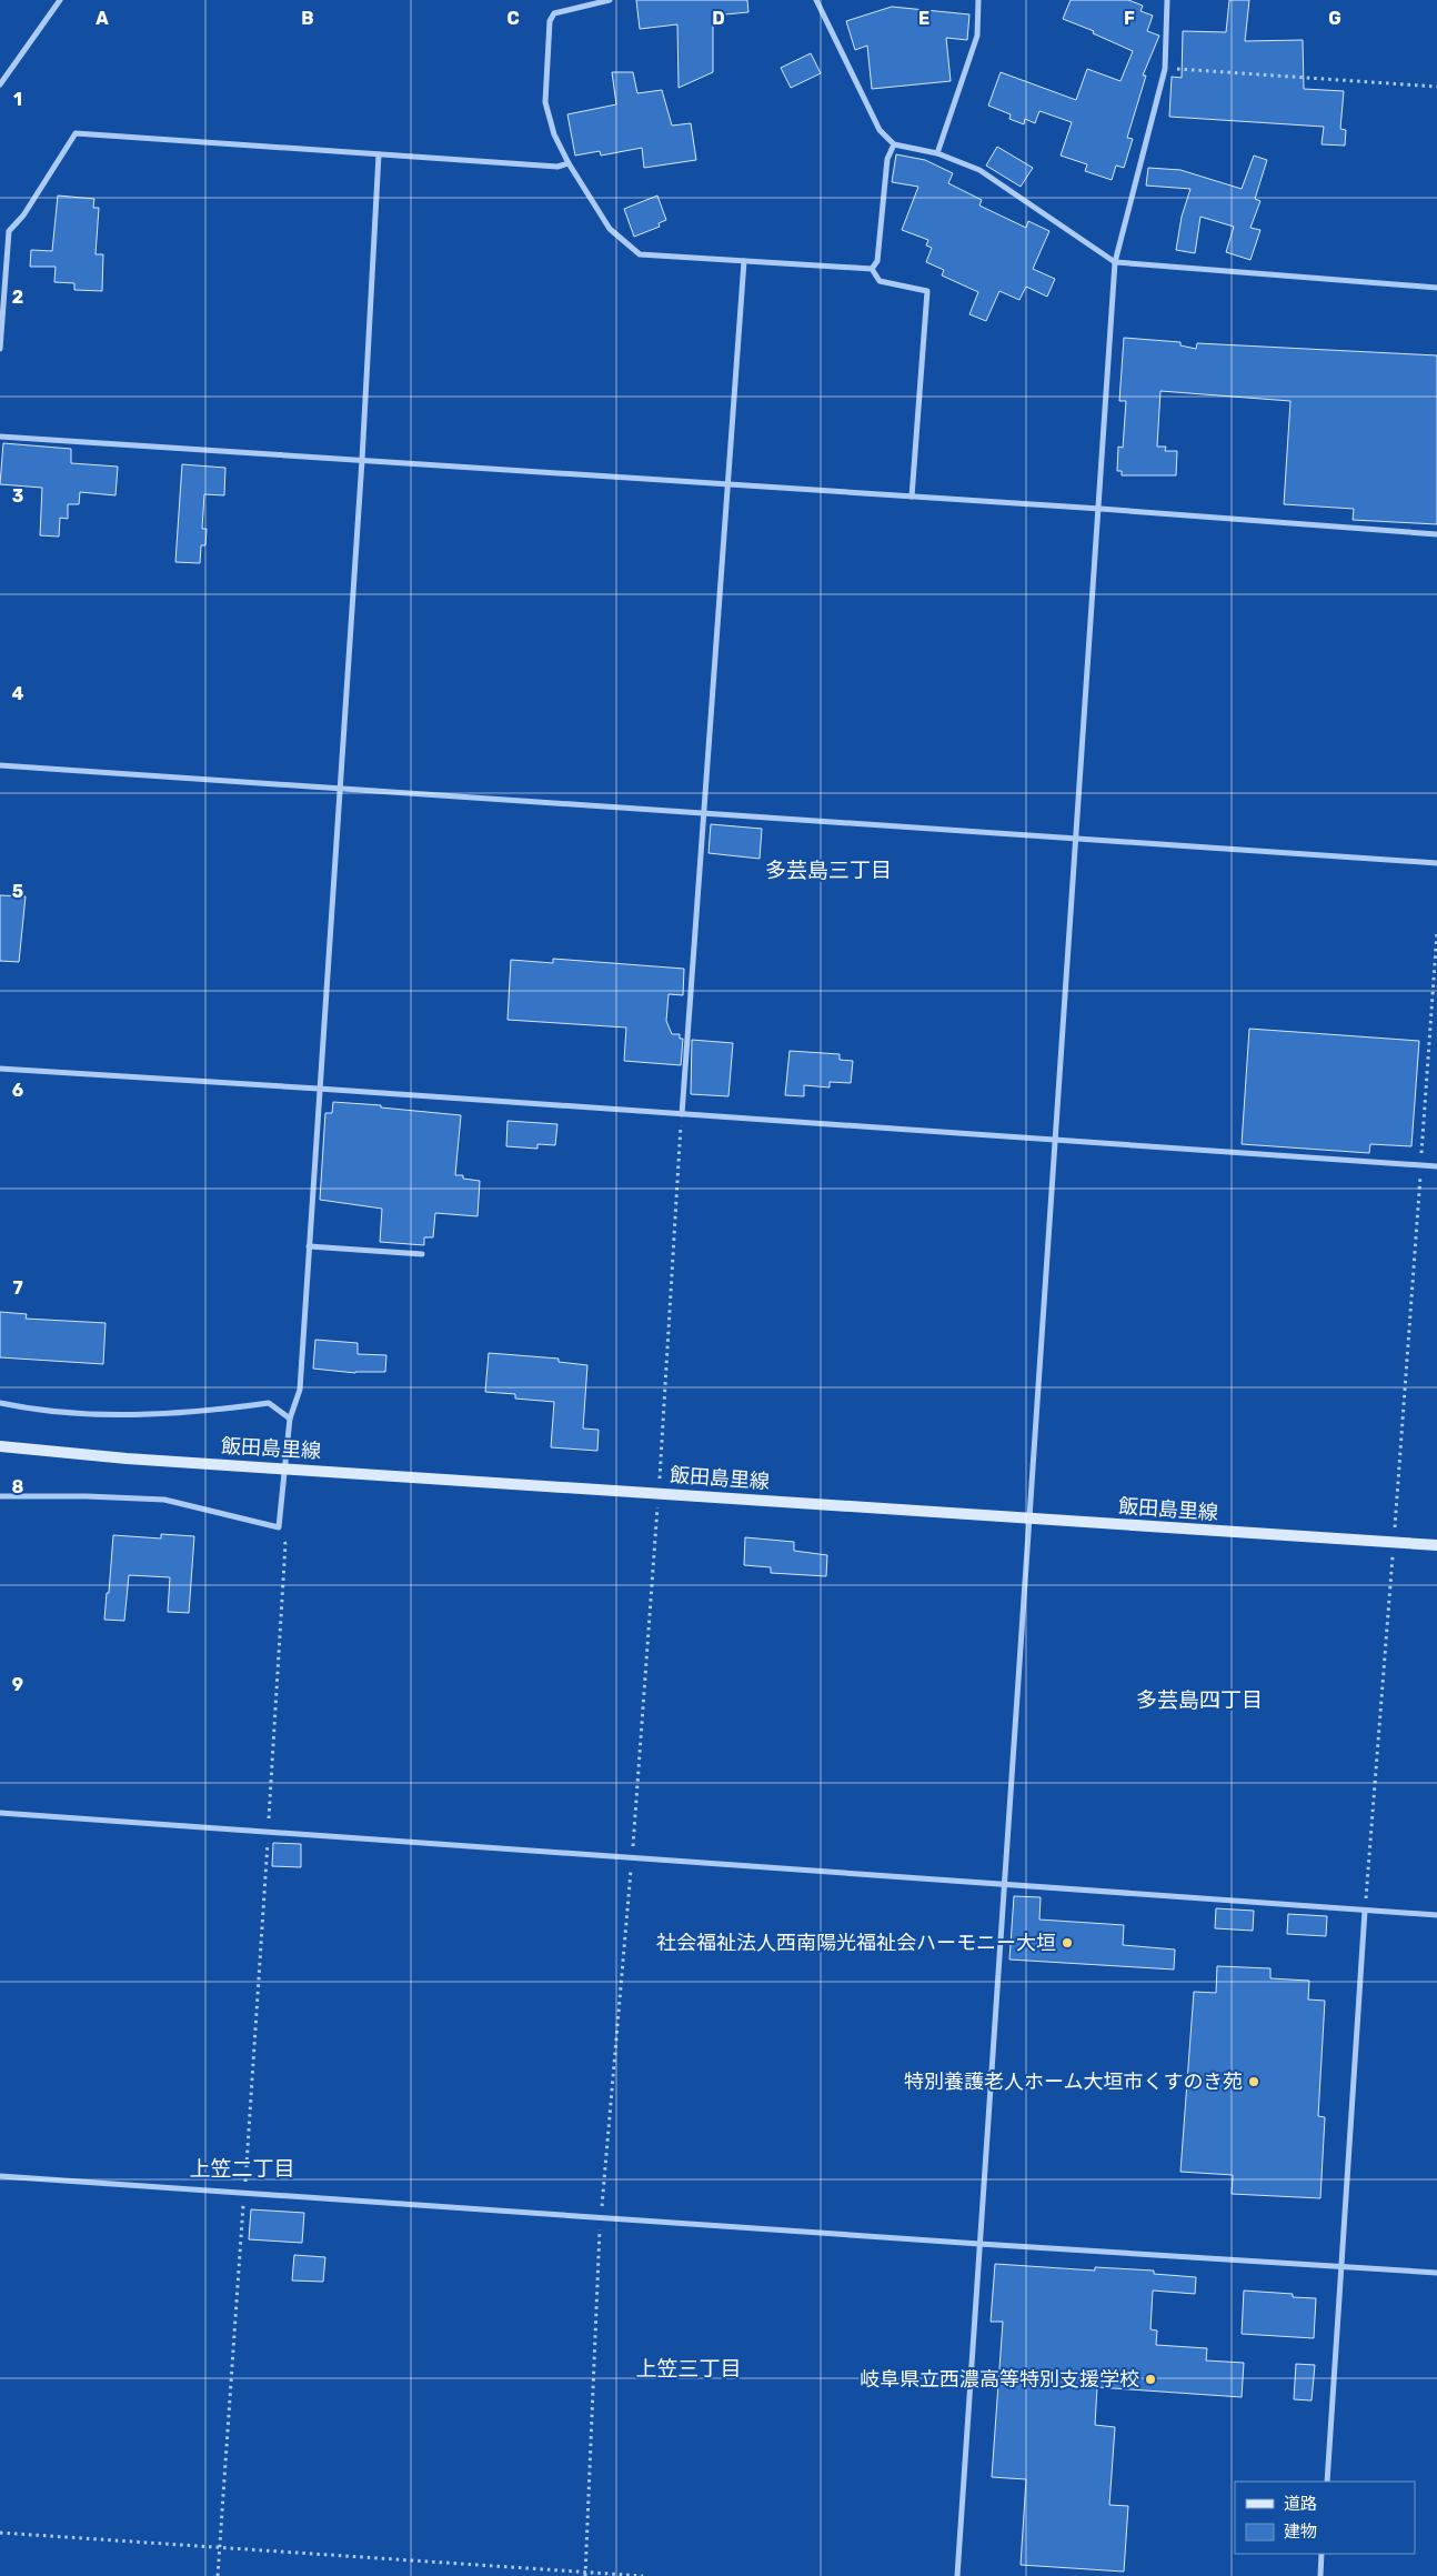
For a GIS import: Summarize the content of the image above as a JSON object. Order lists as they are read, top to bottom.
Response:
{
  "streets": {
    "main road": ["飯田島里線"]
  },
  "districts": [
    "多芸島三丁目",
    "多芸島四丁目",
    "上笠二丁目",
    "上笠三丁目"
  ],
  "places": ["社会福祉法人西南陽光福祉会ハーモニー大垣", "特別養護老人ホーム大垣市くすのき苑", "岐阜県立西濃高等特別支援学校"],
  "legend": ["道路", "建物"],
  "grid": {
    "columns": [
      "A",
      "B",
      "C",
      "D",
      "E",
      "F",
      "G"
    ],
    "rows": [
      "1",
      "2",
      "3",
      "4",
      "5",
      "6",
      "7",
      "8",
      "9"
    ]
  }
}
